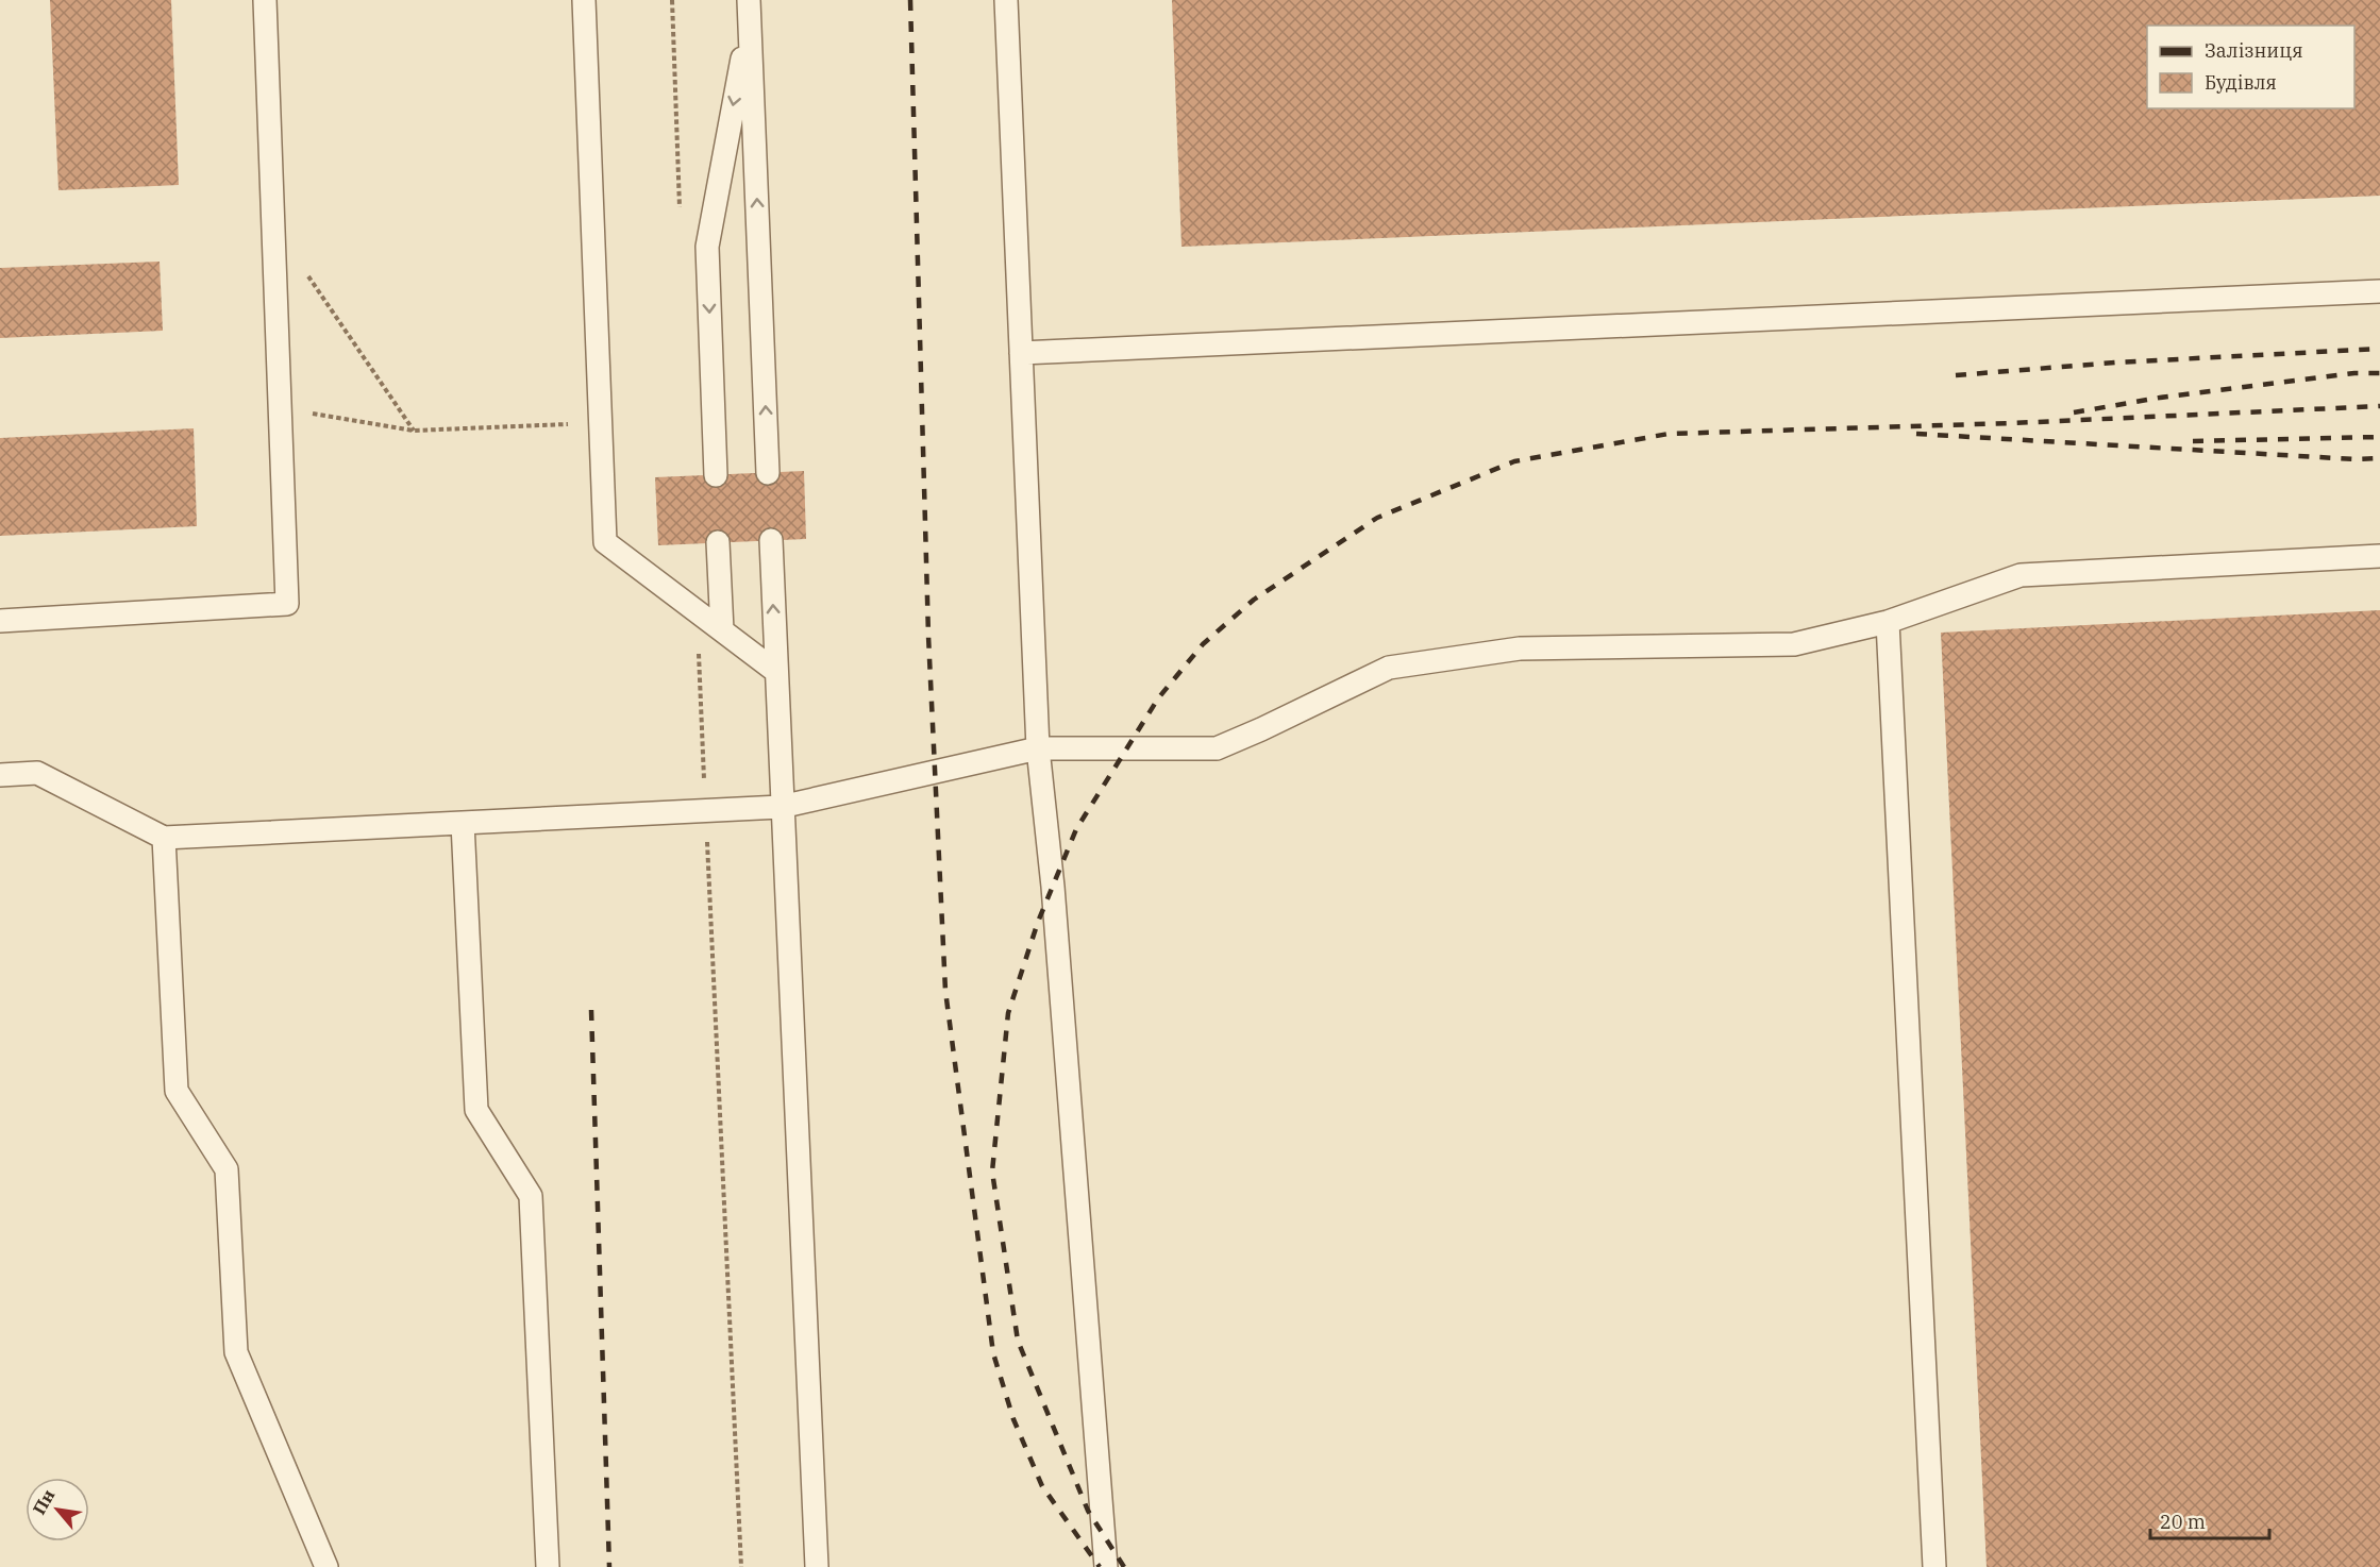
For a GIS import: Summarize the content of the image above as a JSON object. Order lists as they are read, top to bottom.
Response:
{
  "legend": ["Залізниця", "Будівля"],
  "scale_bar": "20 m",
  "north": "top left"
}
